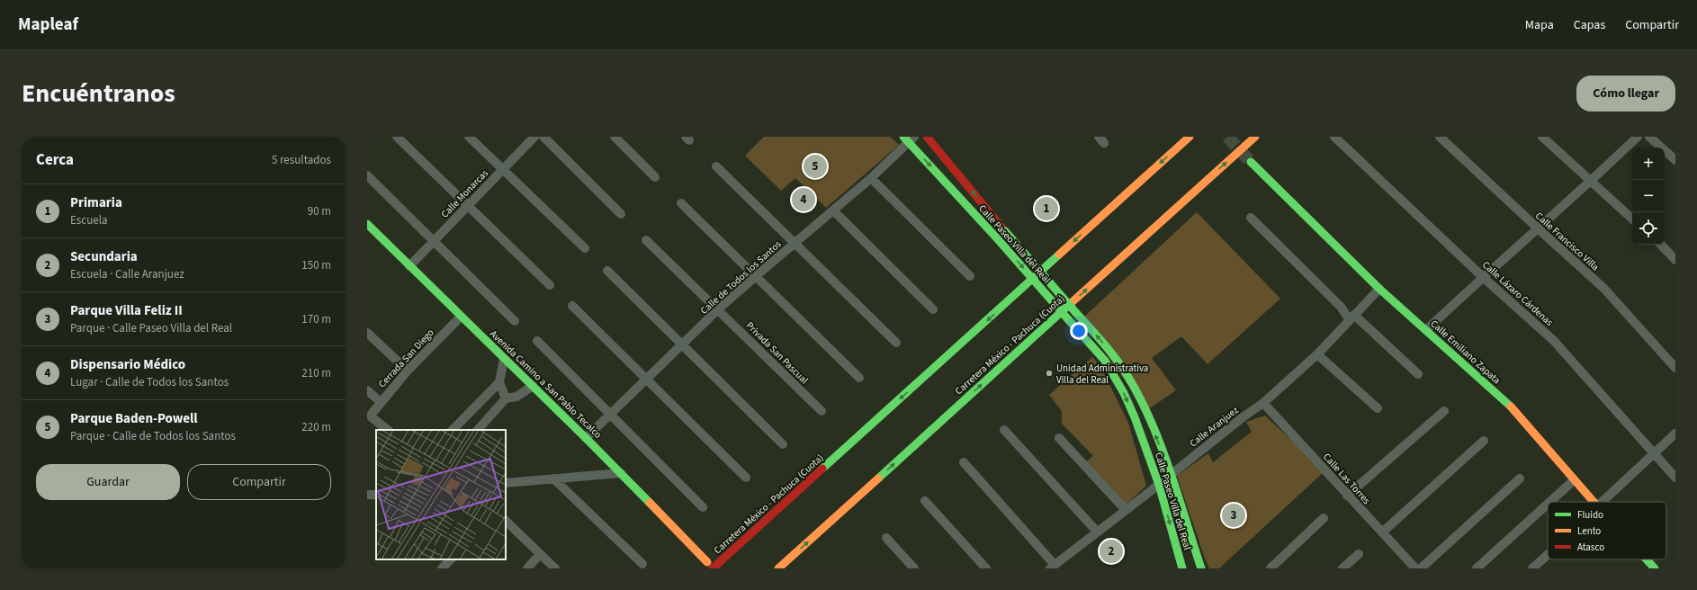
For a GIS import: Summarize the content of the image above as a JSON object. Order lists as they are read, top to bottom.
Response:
{
  "streets": {
    "main road": [
      "Calle Paseo Villa del Real",
      "Carretera México - Pachuca (Cuota)",
      "Calle Emiliano Zapata",
      "Avenida Camino a San Pablo Tecalco"
    ],
    "street": [
      "Calle Monarcas",
      "Calle Francisco Villa",
      "Calle de Todos los Santos",
      "Calle Lázaro Cárdenas",
      "Privada San Pascual",
      "Cerrada San Diego",
      "Calle Aranjuez",
      "Calle Las Torres"
    ]
  },
  "crossings": [
    ["Calle Monarcas", "Avenida Camino a San Pablo Tecalco"],
    ["Calle Paseo Villa del Real", "Calle de Todos los Santos"],
    ["Calle Paseo Villa del Real", "Calle Aranjuez"],
    ["Calle de Todos los Santos", "Privada San Pascual"],
    ["Calle de Todos los Santos", "Avenida Camino a San Pablo Tecalco"],
    ["Carretera México - Pachuca (Cuota)", "Avenida Camino a San Pablo Tecalco"],
    ["Calle Emiliano Zapata", "Calle Aranjuez"],
    ["Cerrada San Diego", "Avenida Camino a San Pablo Tecalco"],
    ["Calle Aranjuez", "Calle Las Torres"]
  ],
  "places": ["Unidad Administrativa Villa del Real"],
  "legend": ["Fluido", "Lento", "Atasco"],
  "page": {
    "header": "Mapleaf",
    "nav": ["Mapa", "Capas", "Compartir"],
    "title": "Encuéntranos",
    "buttons": [
      "Cómo llegar",
      ["Guardar", "Compartir"]
    ],
    "heading": ["Cerca", "5 resultados"],
    "map_buttons": ["+", "−"],
    "pins": [
      "5",
      "4",
      "1",
      "3",
      "2"
    ],
    "list": [
      {
        "mark": "1",
        "name": "Primaria",
        "note": "Escuela",
        "value": "90 m"
      },
      {
        "mark": "2",
        "name": "Secundaria",
        "note": "Escuela · Calle Aranjuez",
        "value": "150 m"
      },
      {
        "mark": "3",
        "name": "Parque Villa Feliz II",
        "note": "Parque · Calle Paseo Villa del Real",
        "value": "170 m"
      },
      {
        "mark": "4",
        "name": "Dispensario Médico",
        "note": "Lugar · Calle de Todos los Santos",
        "value": "210 m"
      },
      {
        "mark": "5",
        "name": "Parque Baden-Powell",
        "note": "Parque · Calle de Todos los Santos",
        "value": "220 m"
      }
    ]
  }
}
